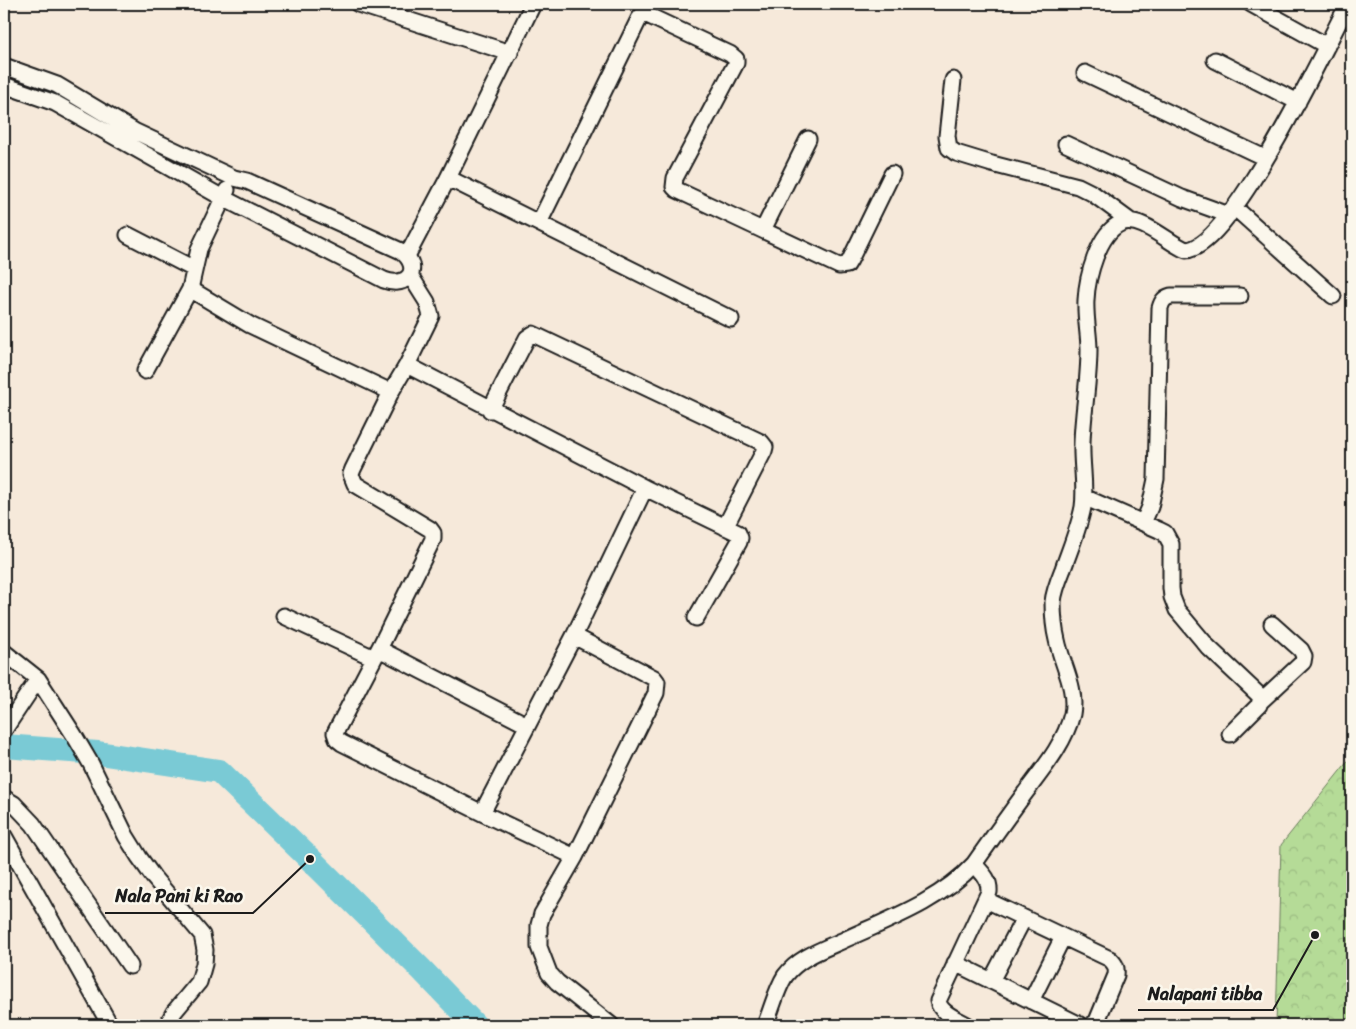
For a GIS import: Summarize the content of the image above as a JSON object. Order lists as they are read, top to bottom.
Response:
{
  "places": ["Nala Pani ki Rao", "Nalapani tibba"]
}
